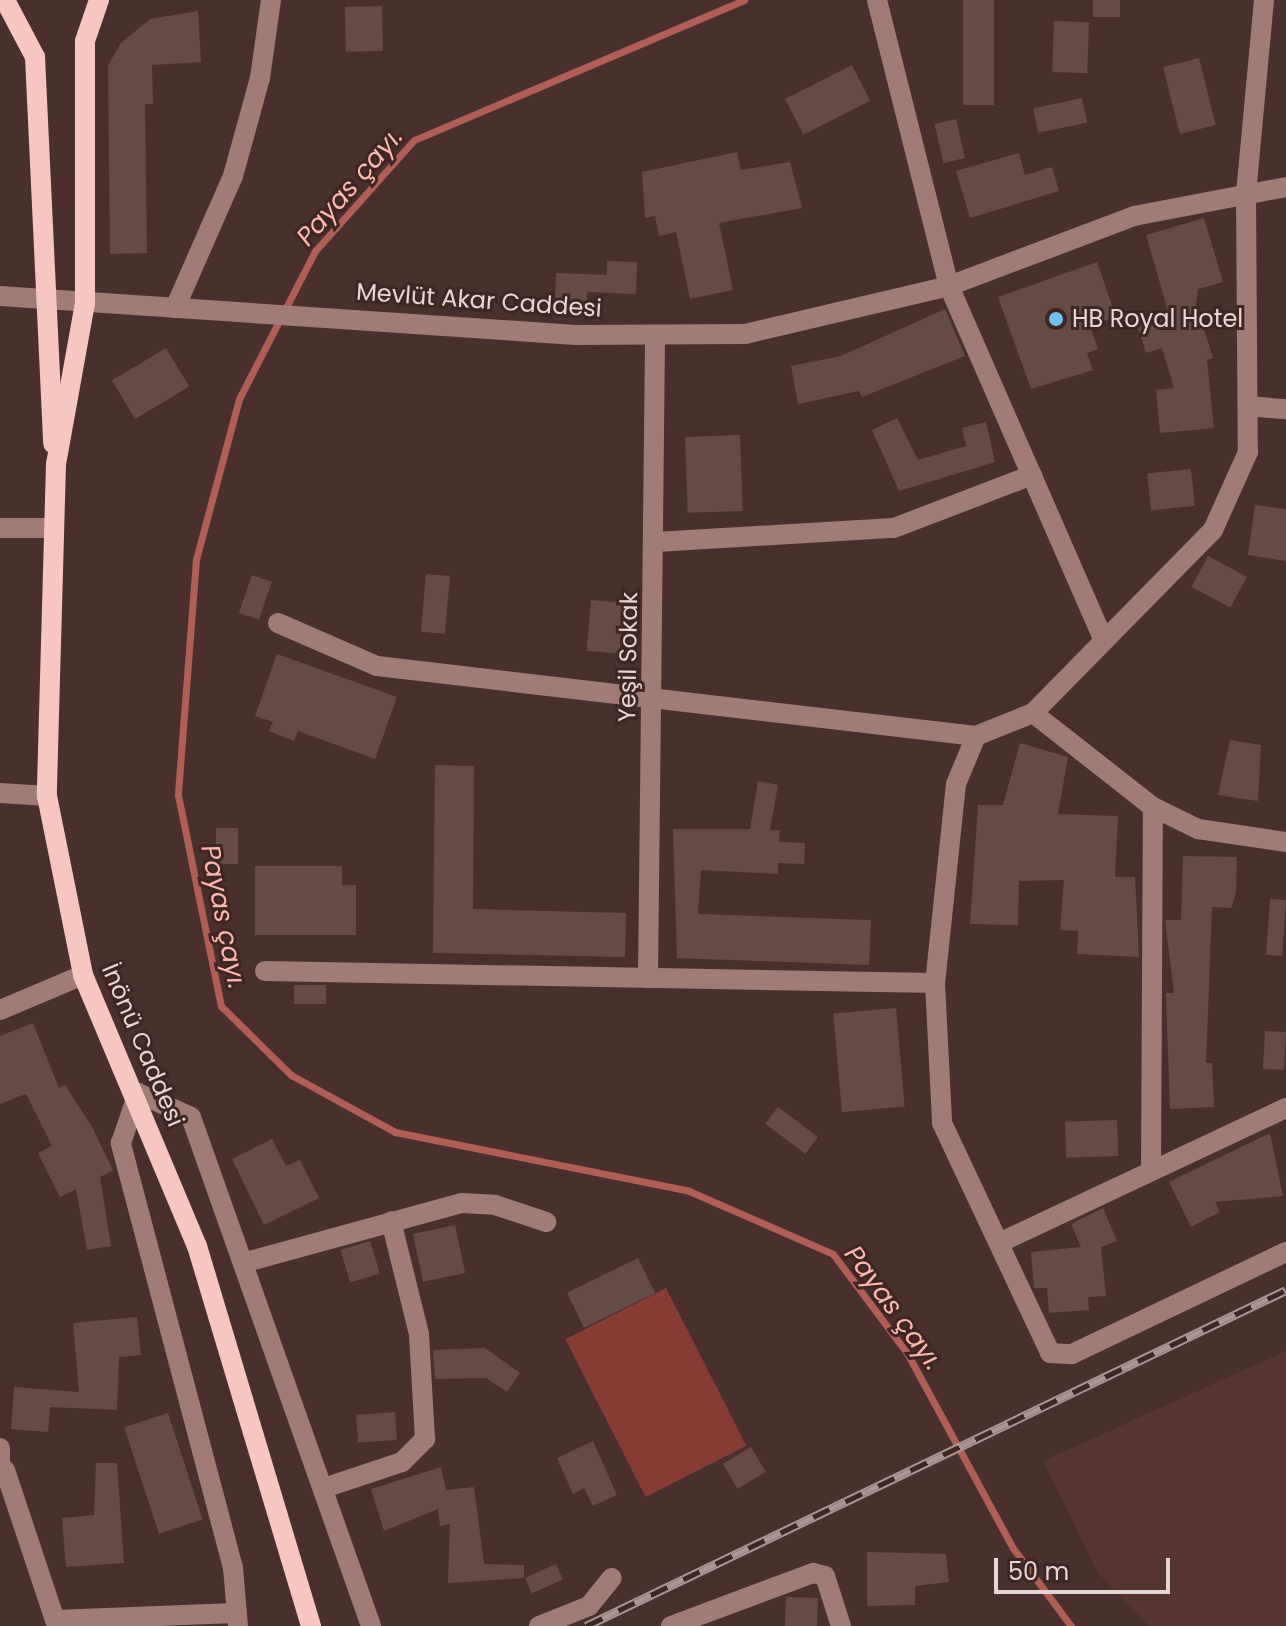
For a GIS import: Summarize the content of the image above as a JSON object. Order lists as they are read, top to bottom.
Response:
{
  "streets": {
    "main road": ["İnönü Caddesi"],
    "street": ["Mevlüt Akar Caddesi", "Yeşil Sokak"]
  },
  "crossings": [
    ["Mevlüt Akar Caddesi", "Yeşil Sokak"]
  ],
  "water": ["Payas çayı."],
  "places": ["HB Royal Hotel"],
  "scale_bar": "50 m"
}
